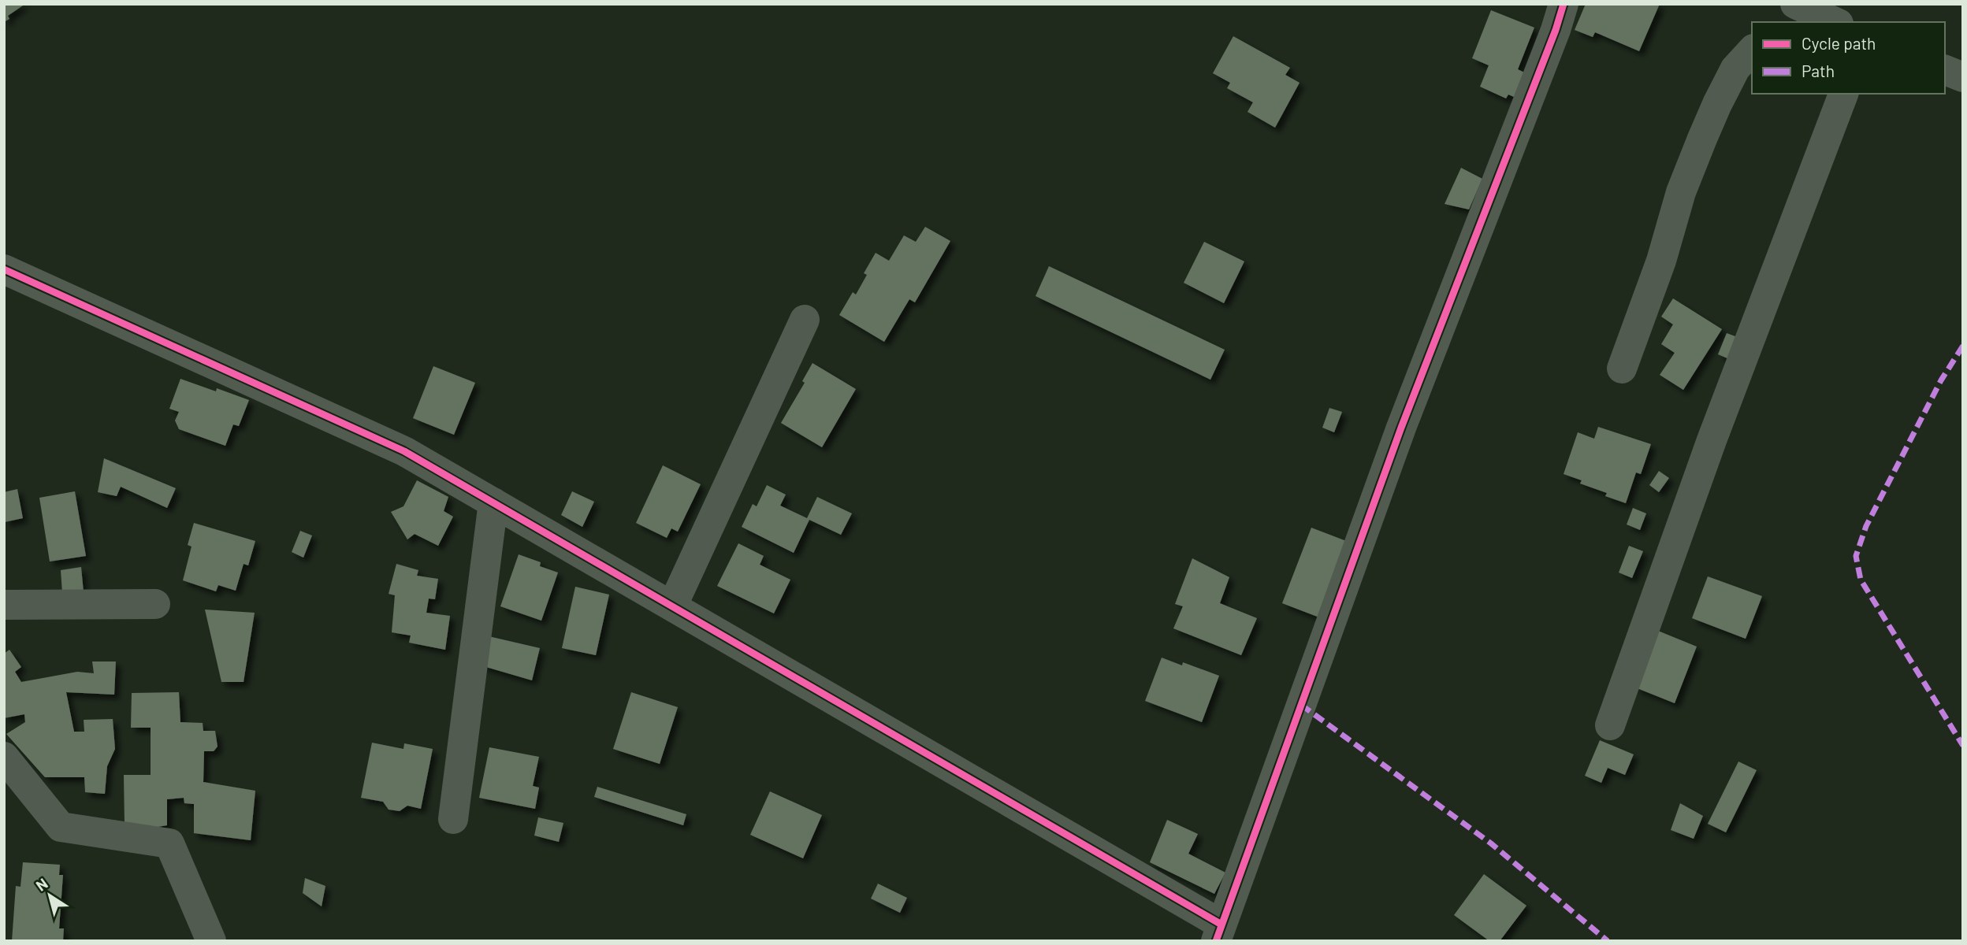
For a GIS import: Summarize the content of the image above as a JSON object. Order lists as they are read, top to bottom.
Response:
{
  "legend": ["Cycle path", "Path"],
  "north": "top left"
}
